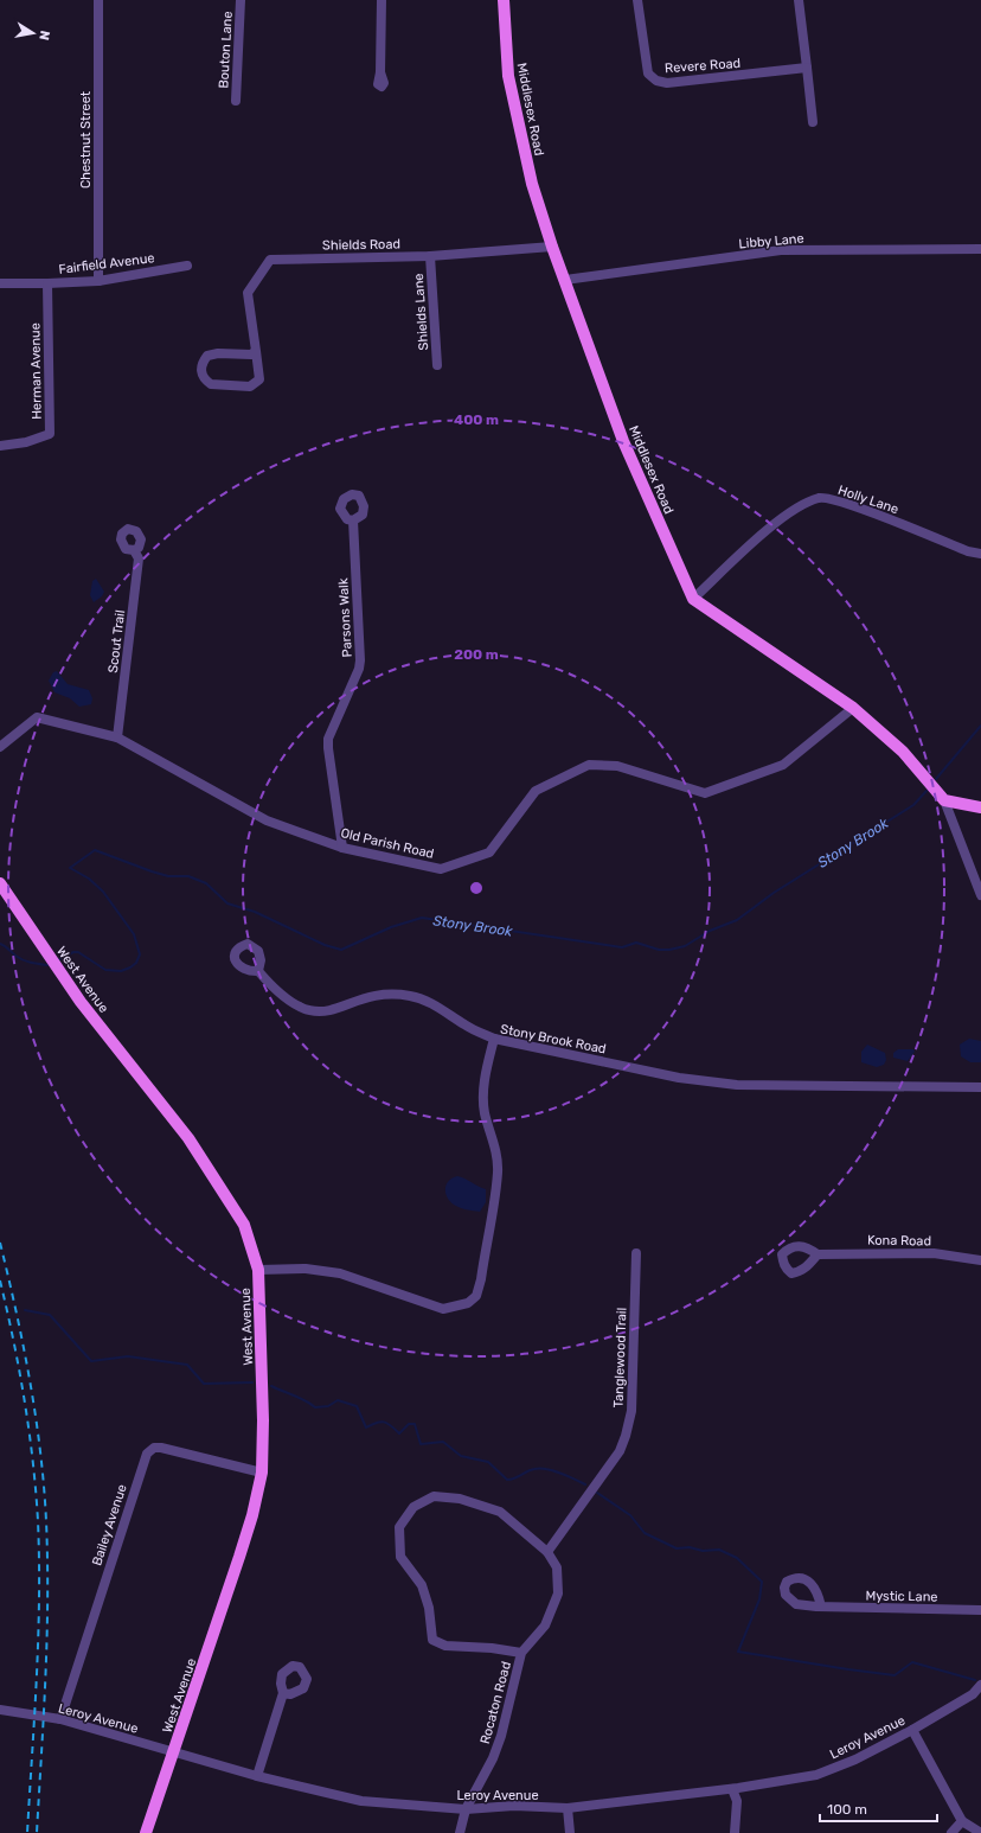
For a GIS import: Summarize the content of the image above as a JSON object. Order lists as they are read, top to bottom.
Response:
{
  "streets": {
    "main road": ["Middlesex Road", "West Avenue"],
    "street": [
      "Bouton Lane",
      "Revere Road",
      "Chestnut Street",
      "Libby Lane",
      "Shields Road",
      "Fairfield Avenue",
      "Shields Lane",
      "Herman Avenue",
      "Holly Lane",
      "Parsons Walk",
      "Scout Trail",
      "Old Parish Road",
      "Stony Brook Road",
      "Kona Road",
      "Tanglewood Trail",
      "Bailey Avenue",
      "Mystic Lane",
      "Rocaton Road",
      "Leroy Avenue"
    ]
  },
  "crossings": [
    ["Middlesex Road", "Libby Lane"],
    ["Middlesex Road", "Shields Road"],
    ["Middlesex Road", "Holly Lane"],
    ["Chestnut Street", "Fairfield Avenue"],
    ["Shields Road", "Shields Lane"],
    ["Fairfield Avenue", "Herman Avenue"],
    ["Parsons Walk", "Old Parish Road"],
    ["Scout Trail", "Old Parish Road"],
    ["West Avenue", "Stony Brook Road"],
    ["West Avenue", "Bailey Avenue"],
    ["West Avenue", "Leroy Avenue"],
    ["Tanglewood Trail", "Rocaton Road"],
    ["Bailey Avenue", "Leroy Avenue"],
    ["Rocaton Road", "Leroy Avenue"]
  ],
  "water": ["Stony Brook"],
  "scale_bar": "100 m",
  "north": "right",
  "rings": ["400 m", "200 m"]
}
